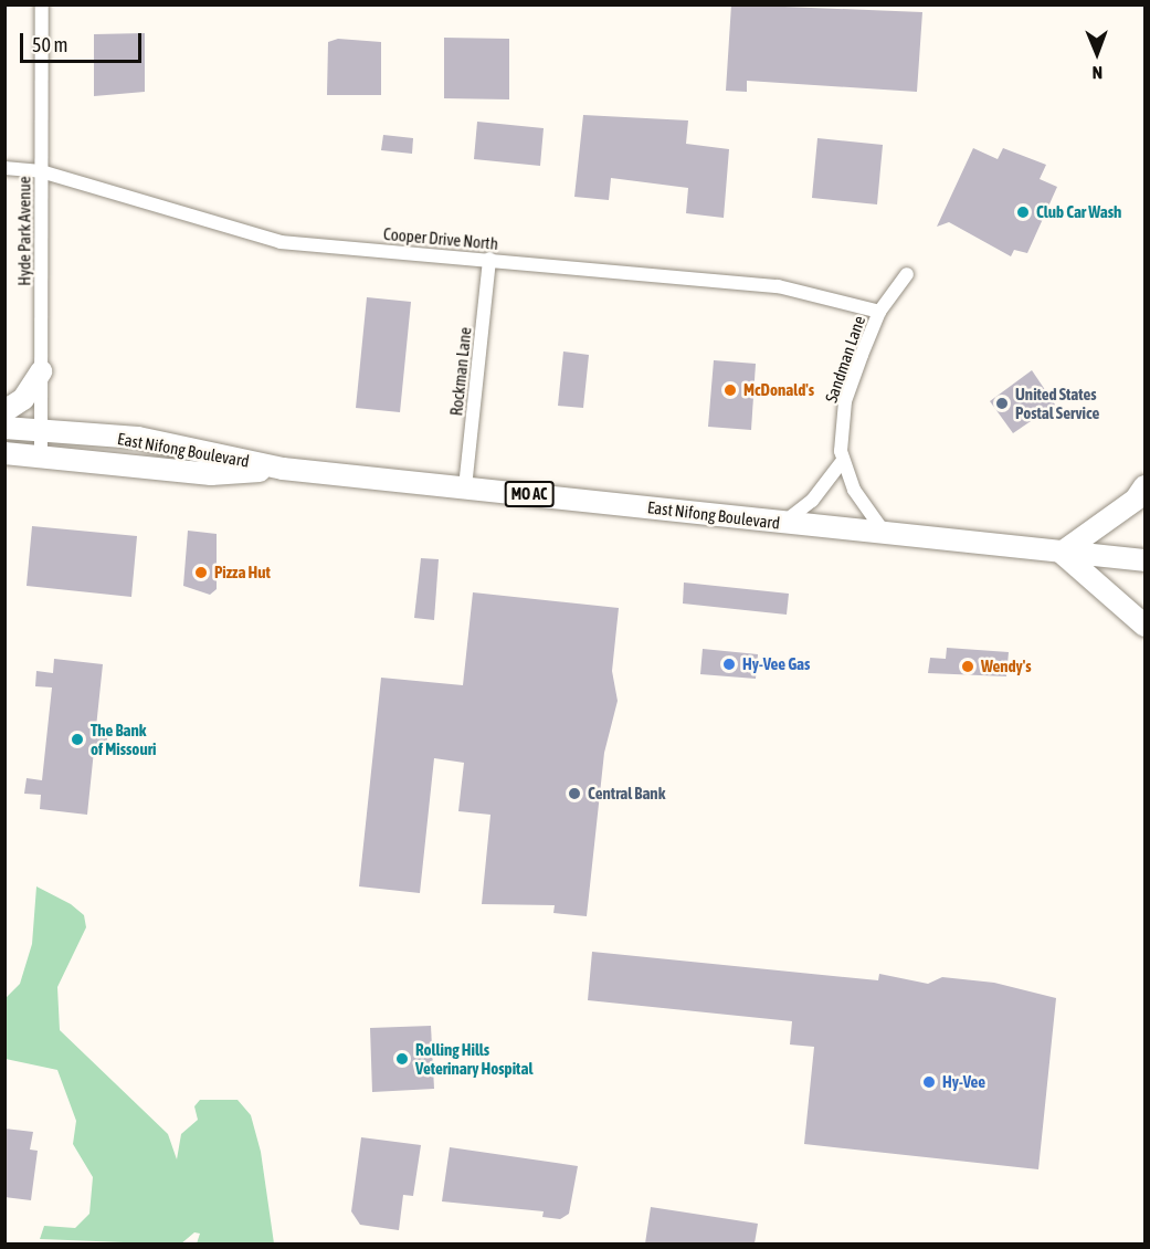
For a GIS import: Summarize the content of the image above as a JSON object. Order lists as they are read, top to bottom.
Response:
{
  "streets": {
    "main road": ["East Nifong Boulevard", "MO AC"],
    "street": [
      "Hyde Park Avenue",
      "Cooper Drive North",
      "Sandman Lane",
      "Rockman Lane"
    ]
  },
  "crossings": [
    ["Hyde Park Avenue", "Cooper Drive North"],
    ["Hyde Park Avenue", "East Nifong Boulevard"],
    ["Cooper Drive North", "Sandman Lane"],
    ["Cooper Drive North", "Rockman Lane"],
    ["Rockman Lane", "East Nifong Boulevard"]
  ],
  "places": [
    "Club Car Wash",
    "McDonald's",
    "United States Postal Service",
    "Pizza Hut",
    "Hy-Vee Gas",
    "Wendy's",
    "The Bank of Missouri",
    "Central Bank",
    "Rolling Hills Veterinary Hospital",
    "Hy-Vee"
  ],
  "scale_bar": "50 m",
  "north": "bottom"
}
